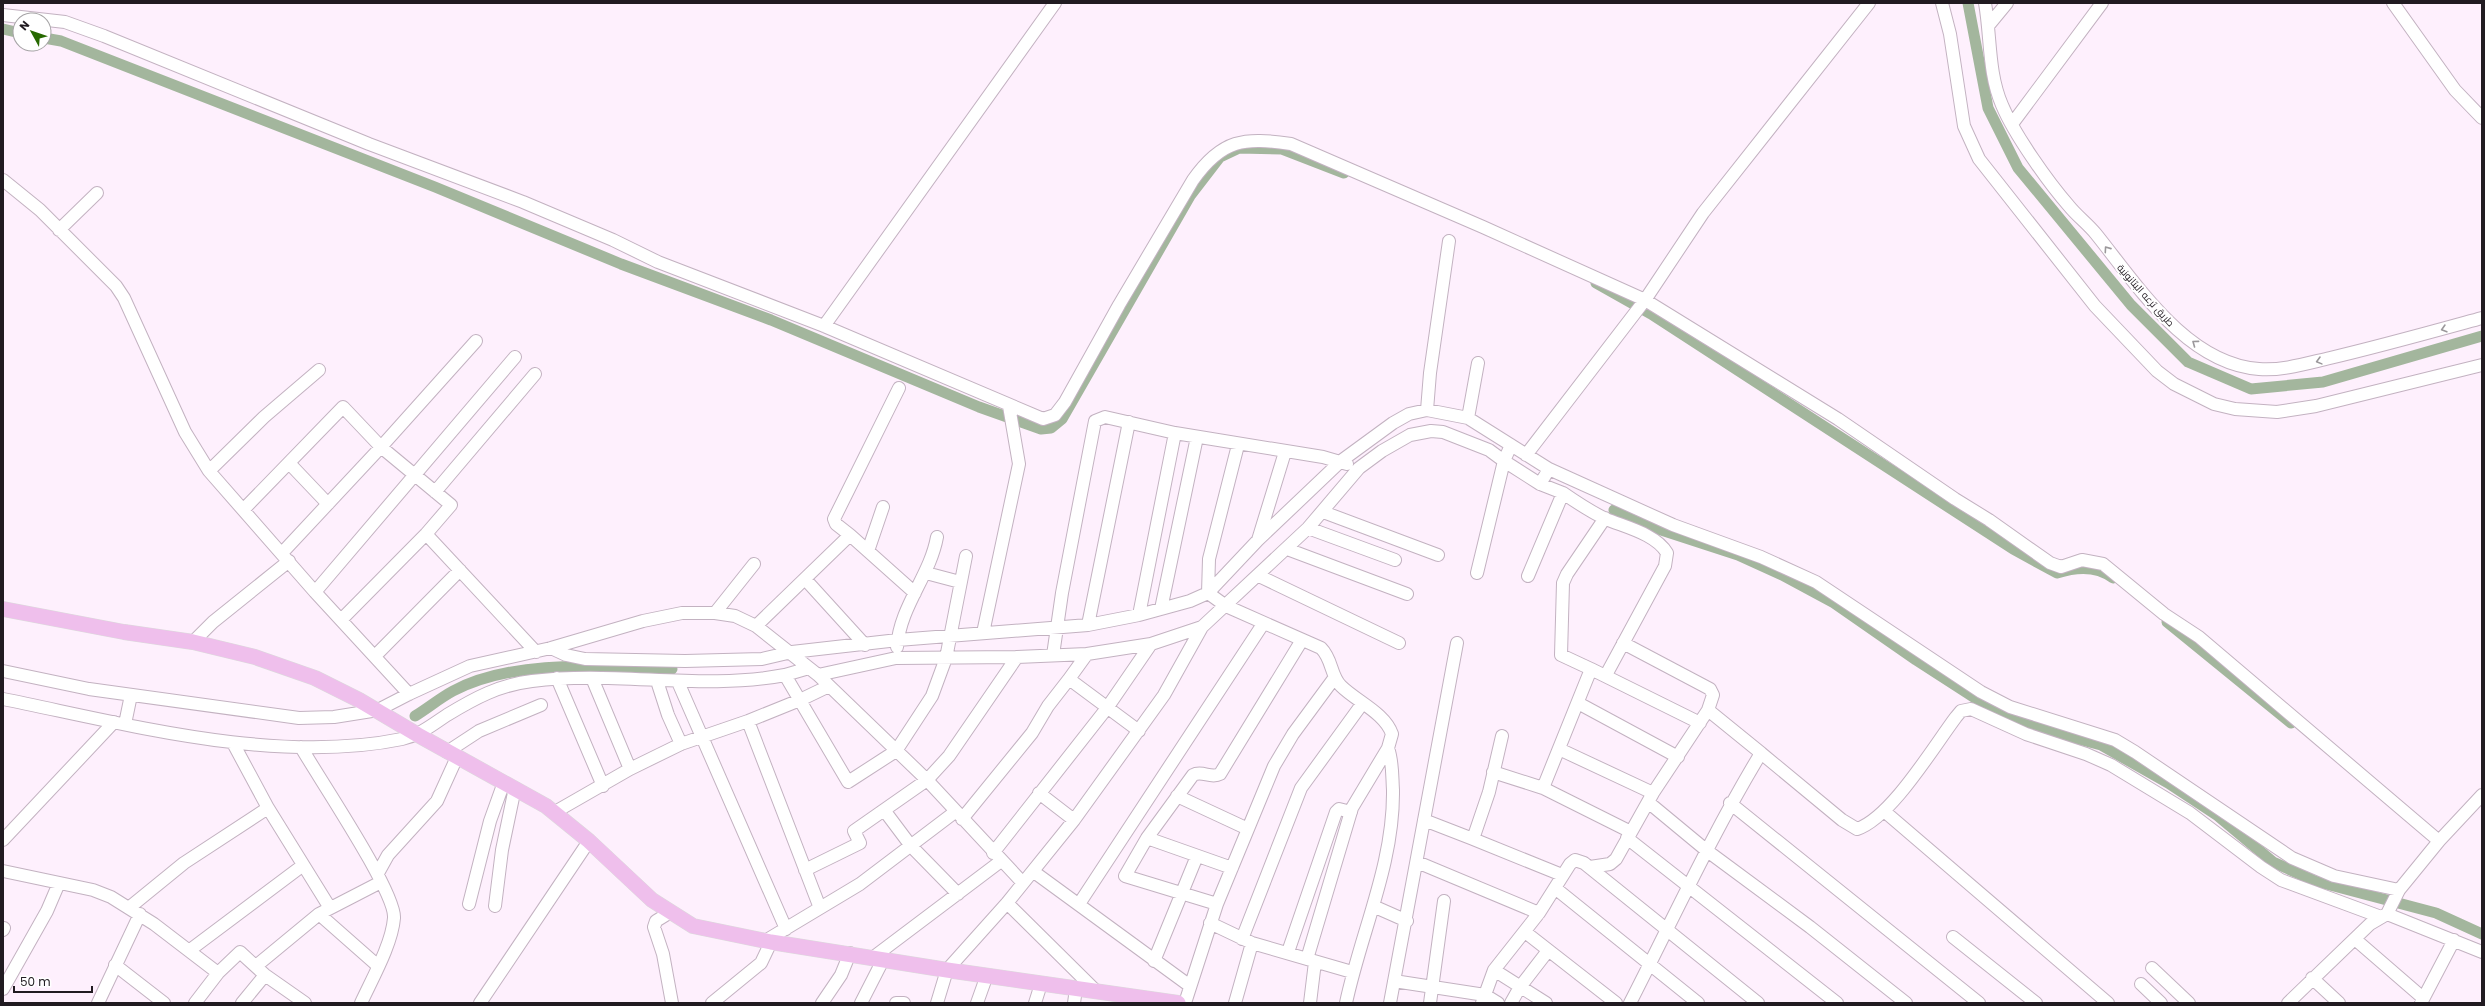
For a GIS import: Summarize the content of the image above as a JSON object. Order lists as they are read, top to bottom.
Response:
{
  "streets": {
    "street": ["طريق ترعه البتانونية"]
  },
  "one_way": ["طريق ترعه البتانونية"],
  "scale_bar": "50 m",
  "north": "top left"
}
